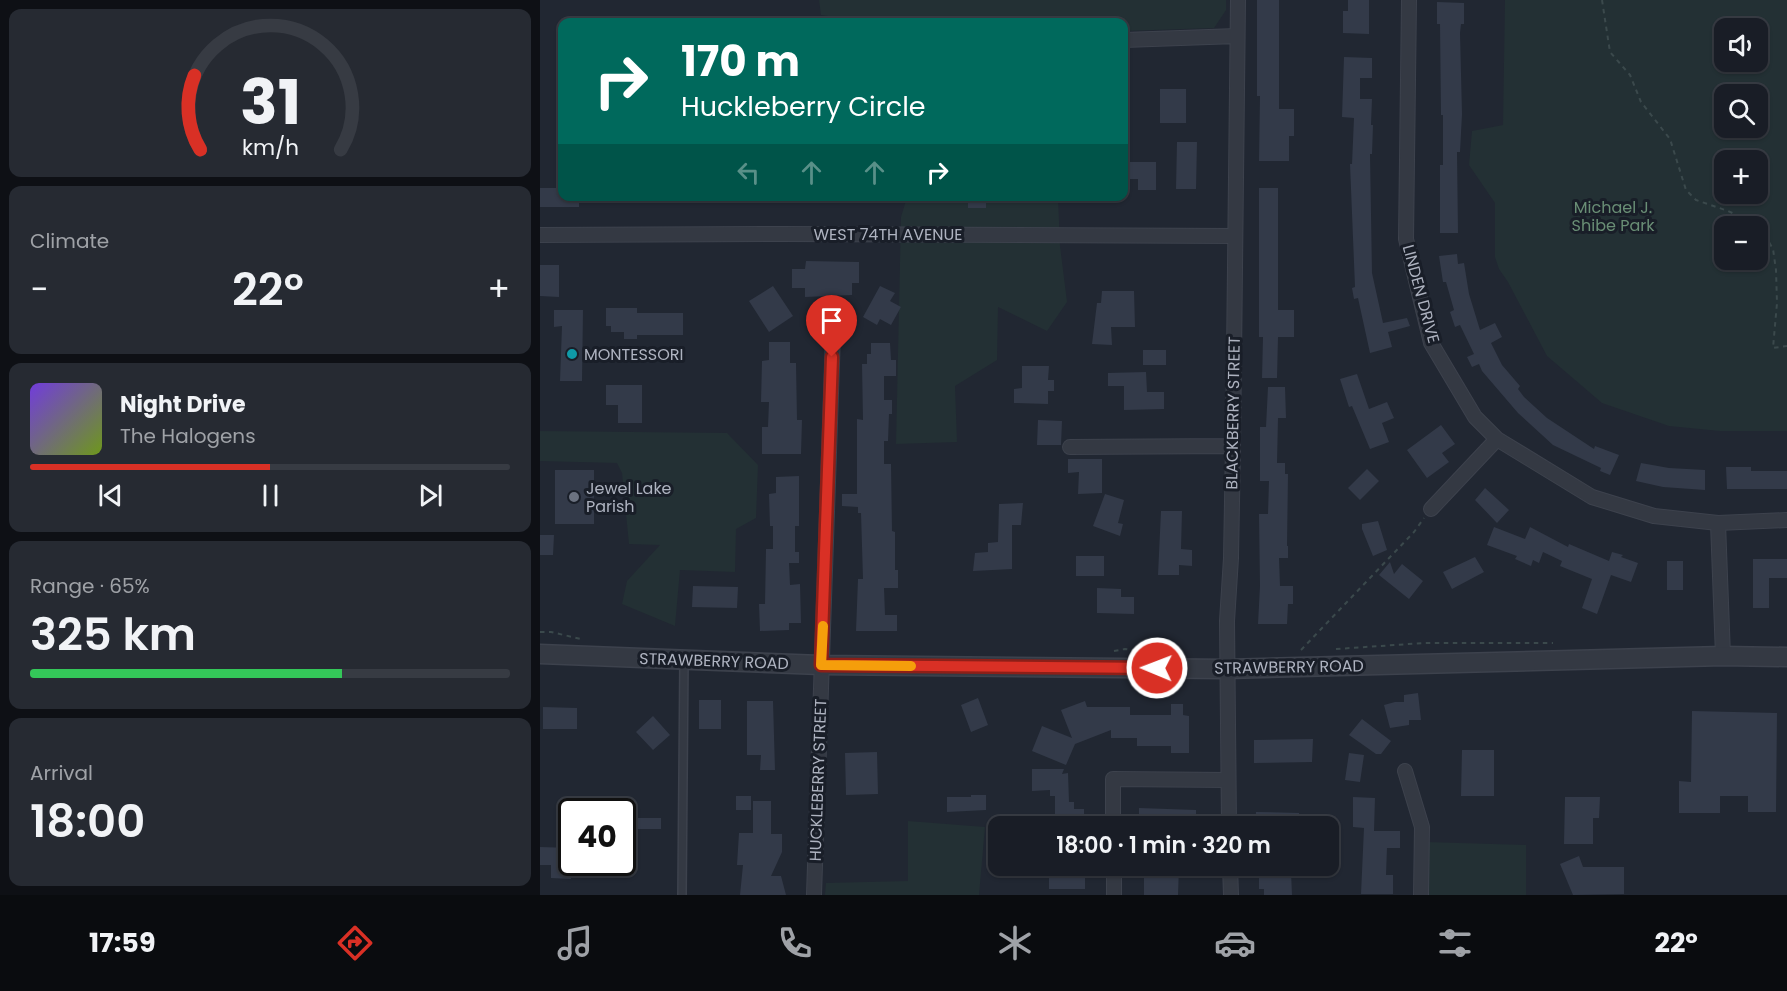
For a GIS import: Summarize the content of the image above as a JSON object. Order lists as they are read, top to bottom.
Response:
{
  "streets": {
    "street": [
      "WEST 74TH AVENUE",
      "LINDEN DRIVE",
      "BLACKBERRY STREET",
      "STRAWBERRY ROAD",
      "HUCKLEBERRY STREET"
    ]
  },
  "crossings": [
    ["WEST 74TH AVENUE", "BLACKBERRY STREET"],
    ["BLACKBERRY STREET", "STRAWBERRY ROAD"],
    ["STRAWBERRY ROAD", "HUCKLEBERRY STREET"]
  ],
  "parks": ["Michael J. Shibe Park"],
  "places": ["MONTESSORI", "Jewel Lake Parish"],
  "page": {
    "map_buttons": ["+", "−"],
    "turn": ["170 m", "Huckleberry Circle"],
    "tile": [
      "Climate",
      ["Range · 65%", "325 km"],
      ["Arrival", "18:00"]
    ],
    "heat": ["−", "22°", "+"],
    "song": ["Night Drive", "The Halogens"],
    "limit": "40",
    "trip": "18:00 · 1 min · 320 m",
    "tabs": ["17:59", "22°"],
    "gauge": ["31", "km/h"]
  }
}
